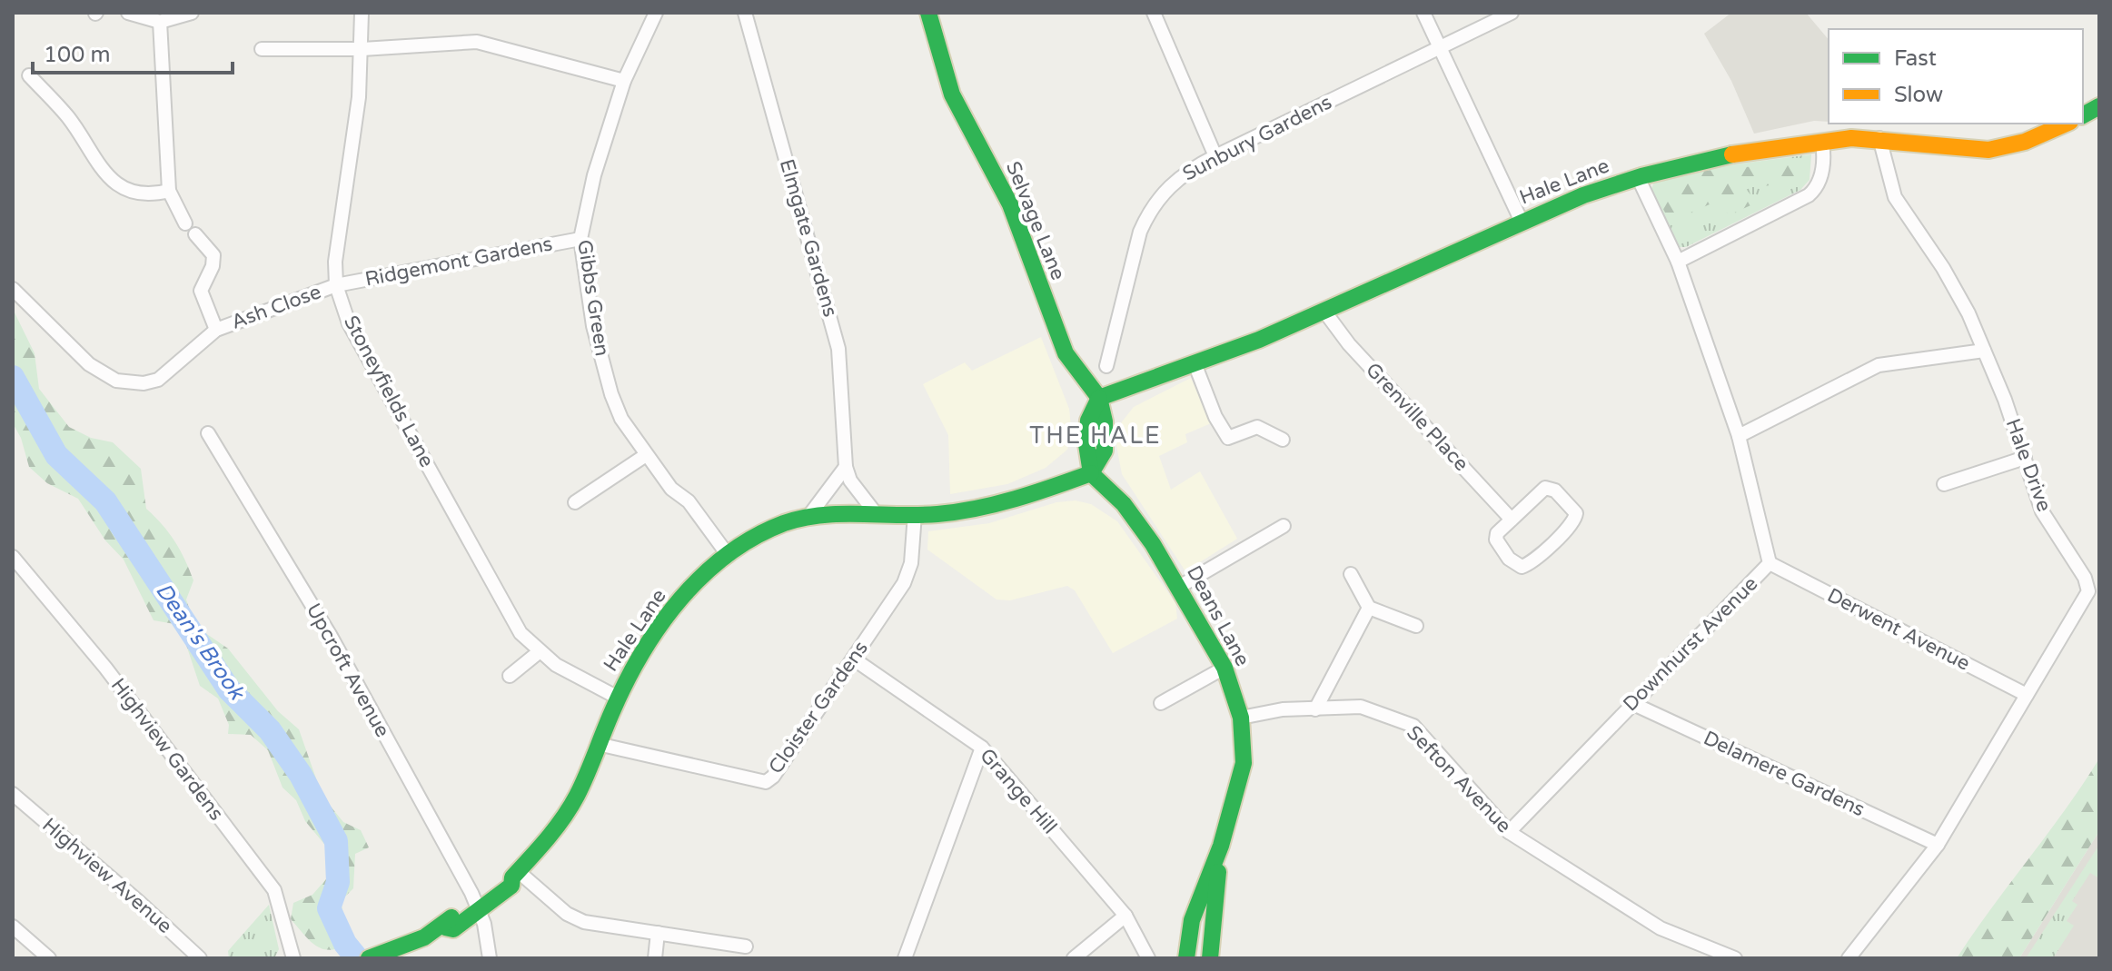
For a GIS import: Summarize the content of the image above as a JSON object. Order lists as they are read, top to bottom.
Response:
{
  "streets": {
    "main road": ["Hale Lane", "Selvage Lane", "Deans Lane"],
    "street": [
      "Sunbury Gardens",
      "Elmgate Gardens",
      "Ridgemont Gardens",
      "Gibbs Green",
      "Ash Close",
      "Stoneyfields Lane",
      "Grenville Place",
      "Hale Drive",
      "Derwent Avenue",
      "Downhurst Avenue",
      "Upcroft Avenue",
      "Cloister Gardens",
      "Highview Gardens",
      "Delamere Gardens",
      "Sefton Avenue",
      "Grange Hill",
      "Highview Avenue"
    ]
  },
  "crossings": [
    ["Hale Lane", "Selvage Lane"],
    ["Hale Lane", "Elmgate Gardens"],
    ["Hale Lane", "Gibbs Green"],
    ["Hale Lane", "Stoneyfields Lane"],
    ["Hale Lane", "Grenville Place"],
    ["Hale Lane", "Hale Drive"],
    ["Hale Lane", "Deans Lane"],
    ["Hale Lane", "Downhurst Avenue"],
    ["Hale Lane", "Upcroft Avenue"],
    ["Hale Lane", "Cloister Gardens"],
    ["Ridgemont Gardens", "Gibbs Green"],
    ["Ridgemont Gardens", "Ash Close"],
    ["Ridgemont Gardens", "Stoneyfields Lane"],
    ["Ash Close", "Stoneyfields Lane"],
    ["Hale Drive", "Derwent Avenue"],
    ["Hale Drive", "Delamere Gardens"],
    ["Deans Lane", "Sefton Avenue"],
    ["Derwent Avenue", "Downhurst Avenue"],
    ["Downhurst Avenue", "Delamere Gardens"],
    ["Downhurst Avenue", "Sefton Avenue"],
    ["Cloister Gardens", "Grange Hill"]
  ],
  "districts": ["THE HALE"],
  "water": ["Dean's Brook"],
  "legend": ["Fast", "Slow"],
  "scale_bar": "100 m"
}
